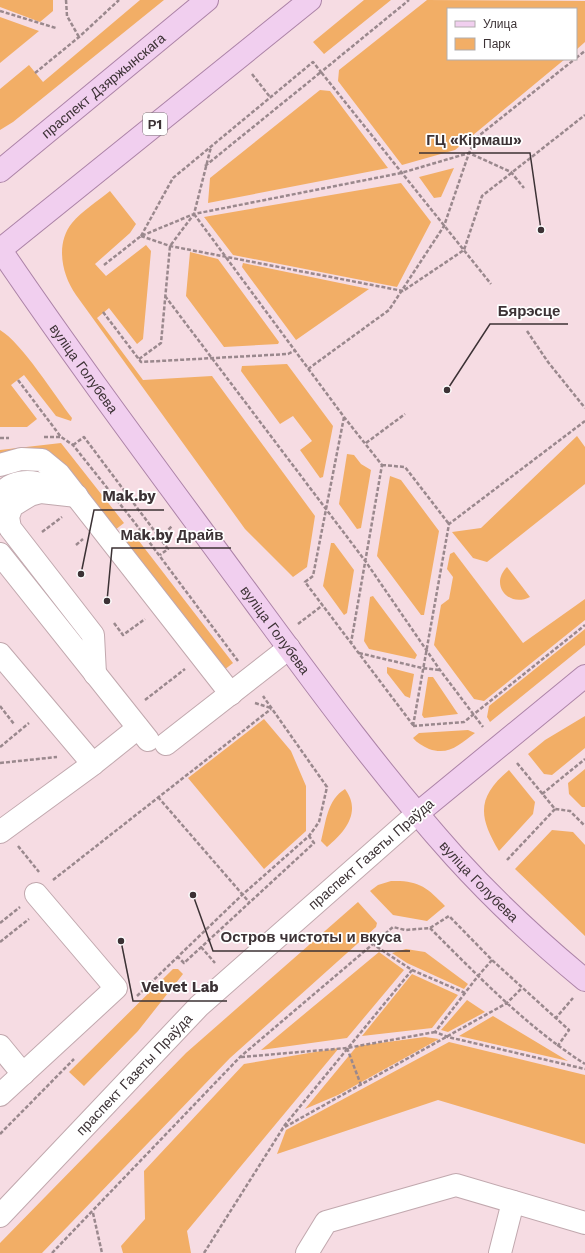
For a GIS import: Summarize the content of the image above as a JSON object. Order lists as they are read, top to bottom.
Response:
{
  "streets": {
    "main road": [
      "праспект Дзяржынскага",
      "Р1",
      "вуліца Голубева",
      "праспект Газеты Праўда"
    ]
  },
  "crossings": [
    ["Р1", "вуліца Голубева"],
    ["вуліца Голубева", "праспект Газеты Праўда"]
  ],
  "places": [
    "ГЦ «Кірмаш»",
    "Бярэсце",
    "Mak.by",
    "Маk.by Драйв",
    "Остров чистоты и вкуса",
    "Velvet Lab"
  ],
  "legend": ["Улица", "Парк"]
}
